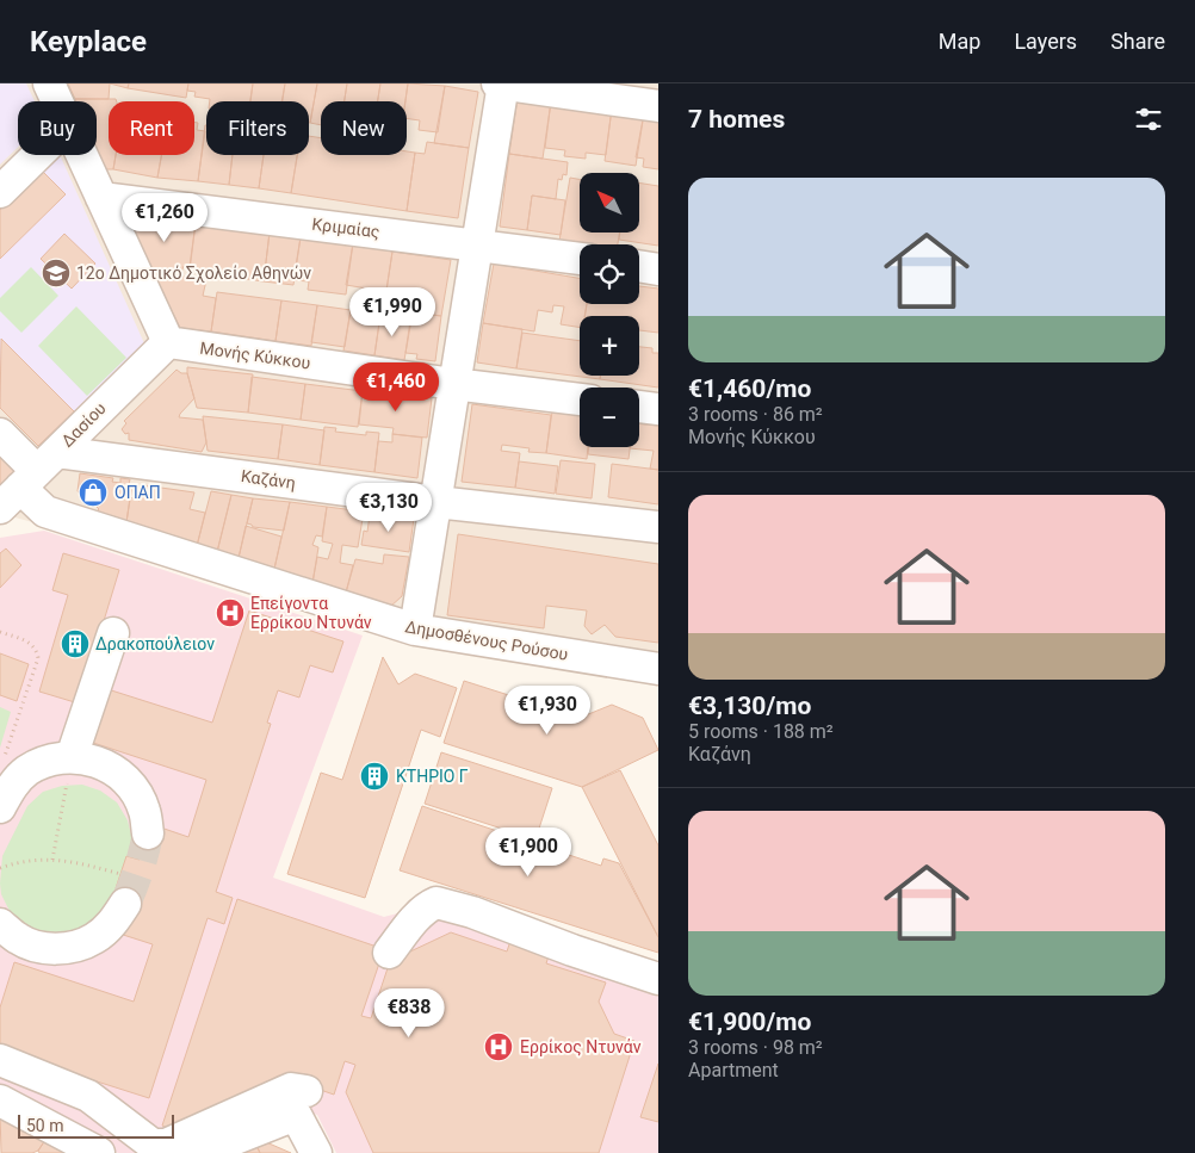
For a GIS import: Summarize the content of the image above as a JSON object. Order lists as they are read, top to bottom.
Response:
{
  "streets": {
    "street": [
      "Κριμαίας",
      "Μονής Κύκκου",
      "Δασίου",
      "Καζάνη",
      "Δημοσθένους Ρούσου"
    ]
  },
  "crossings": [
    ["Μονής Κύκκου", "Δασίου"],
    ["Δασίου", "Καζάνη"],
    ["Δασίου", "Δημοσθένους Ρούσου"],
    ["Καζάνη", "Δημοσθένους Ρούσου"]
  ],
  "places": {
    "school or university": ["12ο Δημοτικό Σχολείο Αθηνών"],
    "shop": ["ΟΠΑΠ"],
    "hospital": ["Επείγοντα Ερρίκου Ντυνάν", "Ερρίκος Ντυνάν"],
    "building": ["Δρακοπούλειον", "ΚΤΗΡΙΟ Γ"]
  },
  "scale_bar": "50 m",
  "north": "top left",
  "page": {
    "header": "Keyplace",
    "nav": ["Map", "Layers", "Share"],
    "heading": "7 homes",
    "chip": [
      "Buy",
      "Rent",
      "Filters",
      "New"
    ],
    "list": [
      {
        "name": "€1,460/mo",
        "note": "3 rooms · 86 m² · Μονής Κύκκου"
      },
      {
        "name": "€3,130/mo",
        "note": "5 rooms · 188 m² · Καζάνη"
      },
      {
        "name": "€1,900/mo",
        "note": "3 rooms · 98 m² · Apartment"
      }
    ],
    "map_buttons": ["+", "−"],
    "price": [
      "€1,260",
      "€1,990",
      "€1,460",
      "€3,130",
      "€1,930",
      "€1,900",
      "€838"
    ],
    "scale": "50 m"
  }
}
